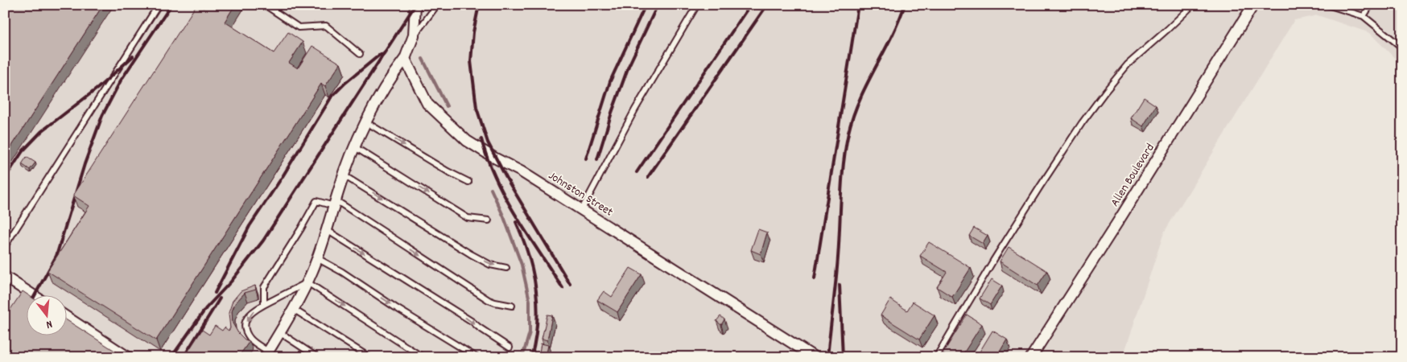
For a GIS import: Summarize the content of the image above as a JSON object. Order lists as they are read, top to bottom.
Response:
{
  "streets": {
    "street": ["Allen Boulevard", "Johnston Street"]
  },
  "north": "bottom"
}
